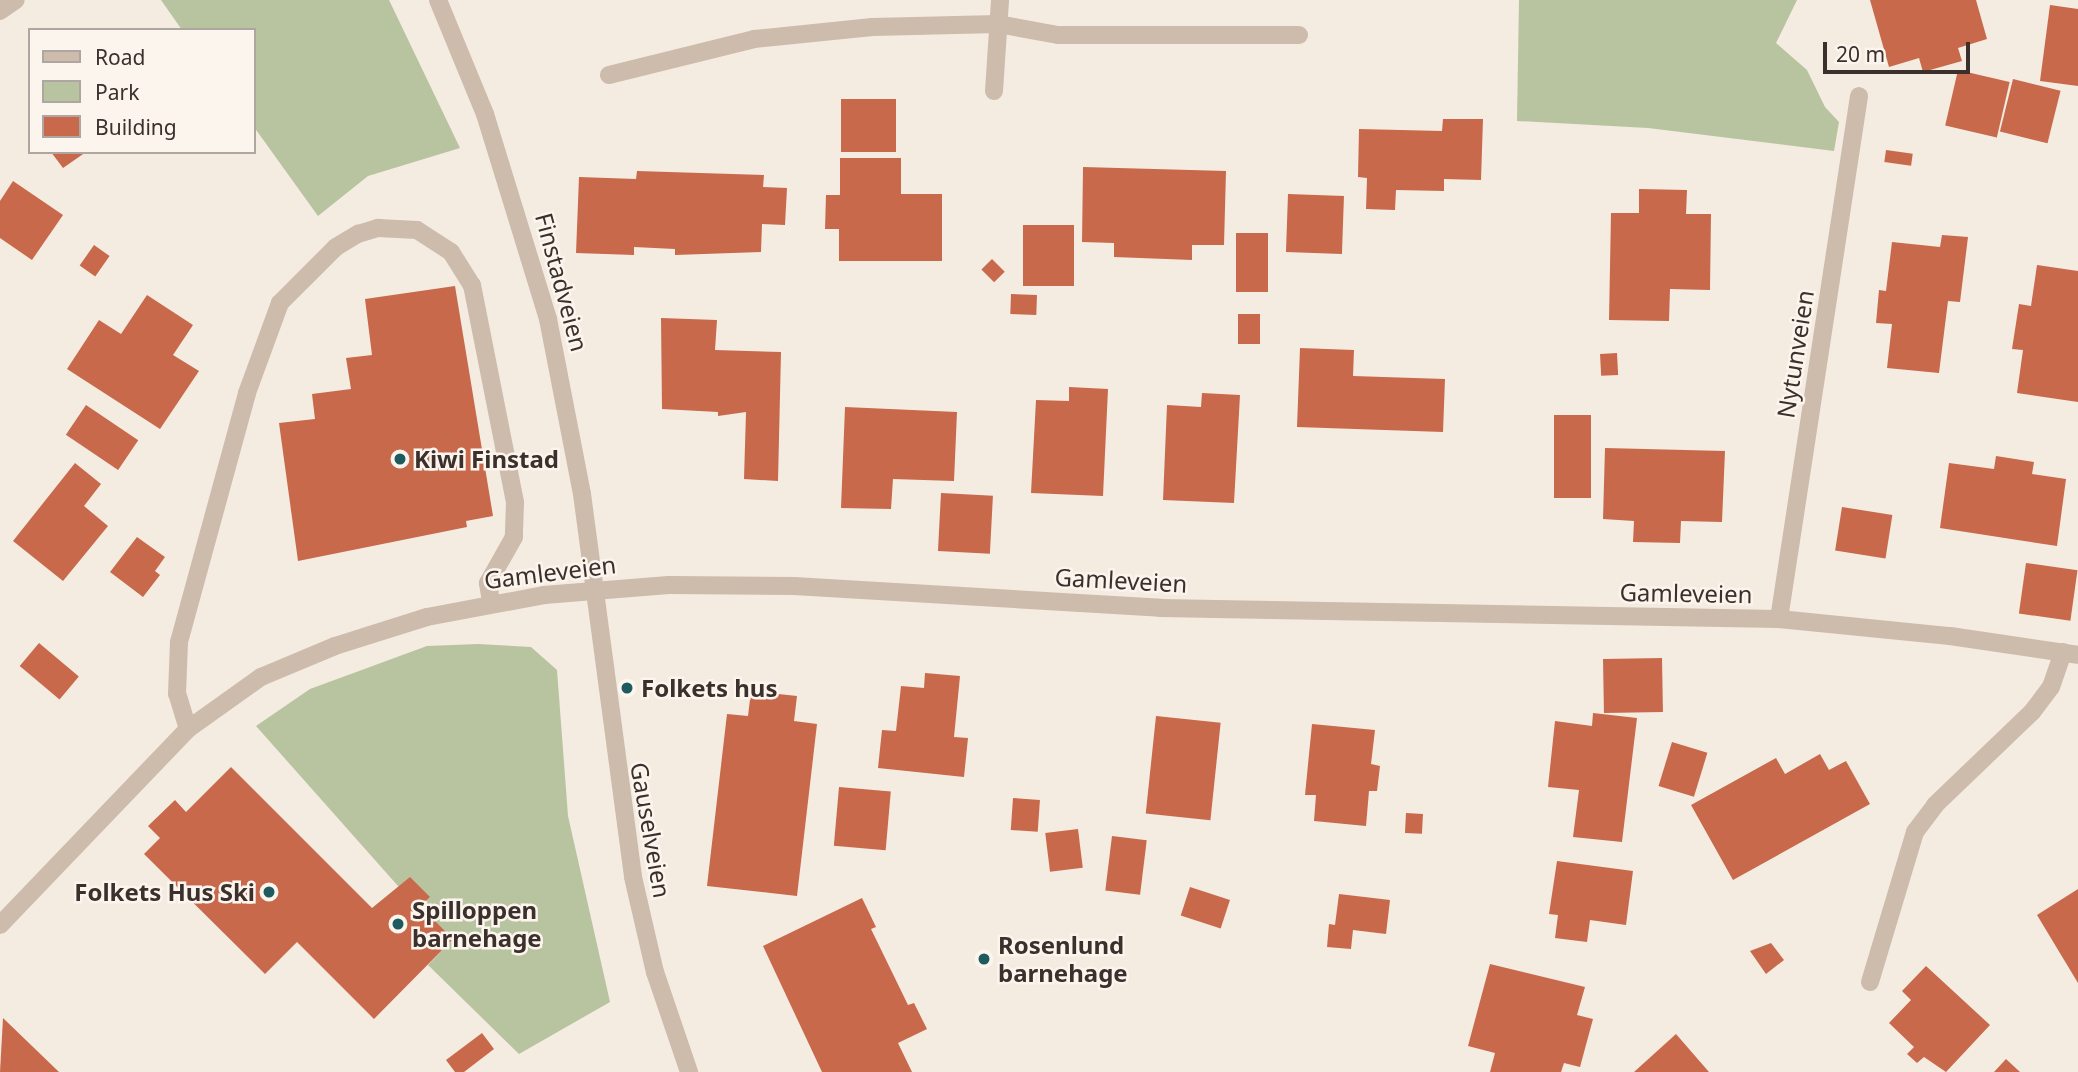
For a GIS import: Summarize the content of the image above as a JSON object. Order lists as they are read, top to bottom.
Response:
{
  "streets": {
    "street": [
      "Finstadveien",
      "Nytunveien",
      "Gamleveien",
      "Gauselveien"
    ]
  },
  "crossings": [
    ["Finstadveien", "Gamleveien"],
    ["Finstadveien", "Gauselveien"],
    ["Nytunveien", "Gamleveien"],
    ["Gamleveien", "Gauselveien"]
  ],
  "places": [
    "Kiwi Finstad",
    "Folkets hus",
    "Folkets Hus Ski",
    "Spilloppen barnehage",
    "Rosenlund barnehage"
  ],
  "legend": ["Road", "Park", "Building"],
  "scale_bar": "20 m"
}
